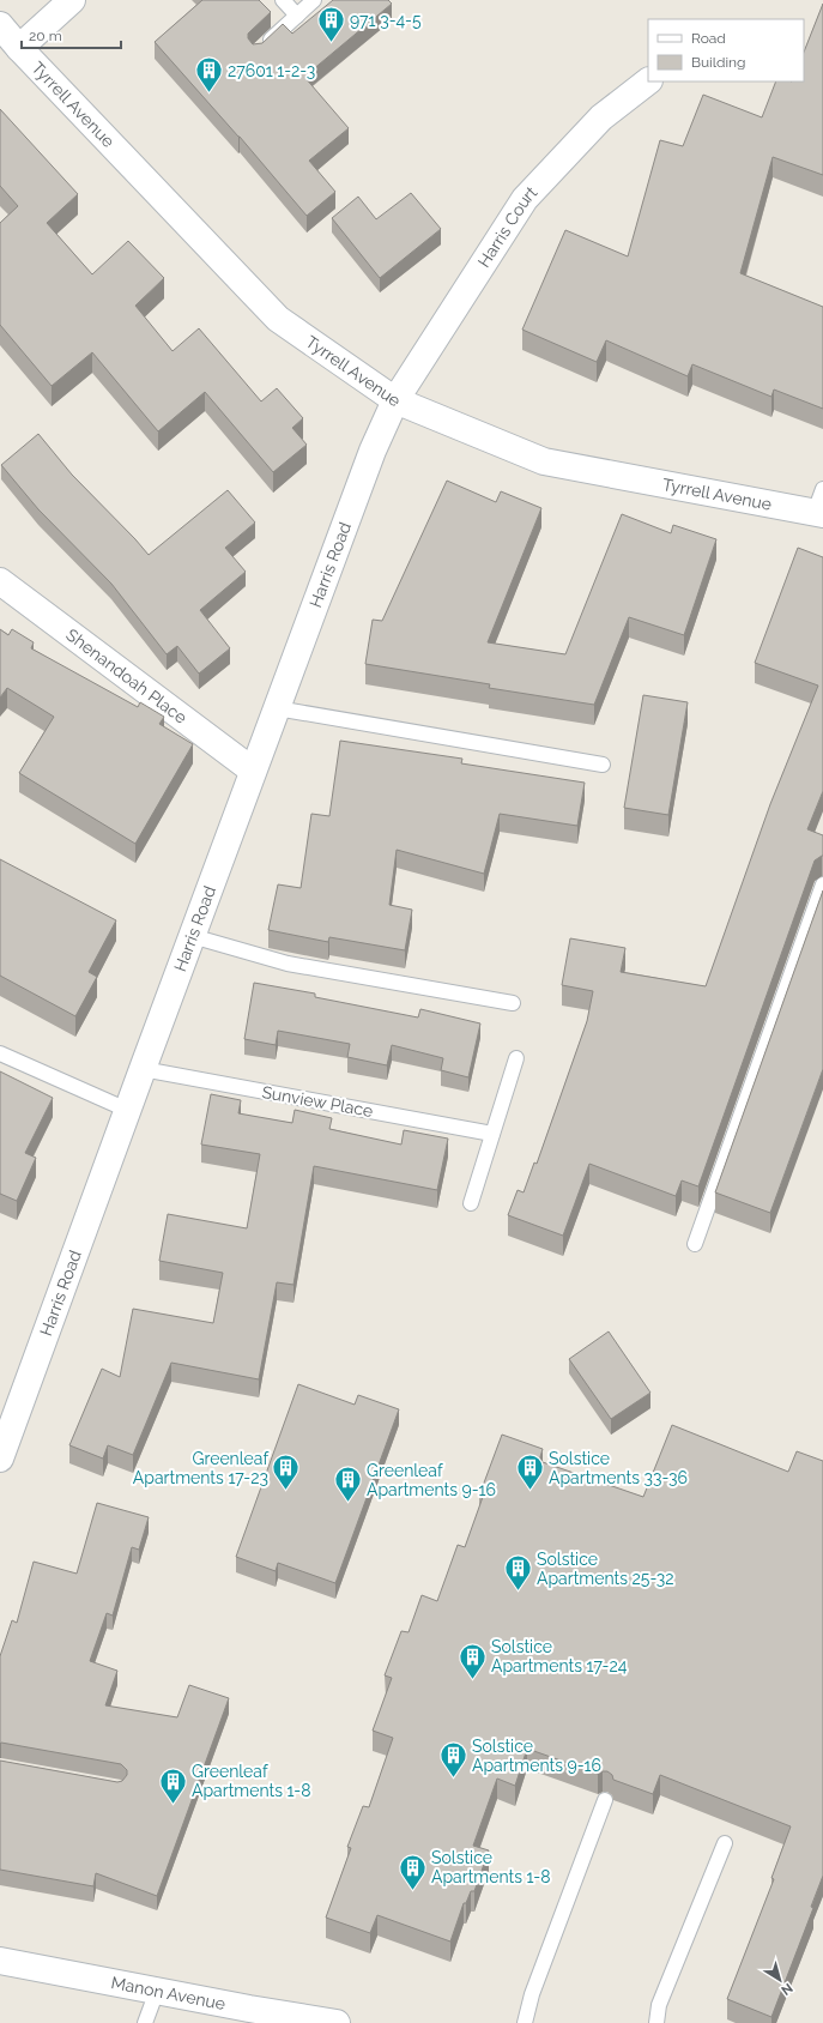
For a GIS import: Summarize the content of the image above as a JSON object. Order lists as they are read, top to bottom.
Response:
{
  "streets": {
    "street": [
      "Tyrrell Avenue",
      "Harris Court",
      "Harris Road",
      "Shenandoah Place",
      "Manon Avenue"
    ],
    "lane": ["Sunview Place"]
  },
  "crossings": [
    ["Tyrrell Avenue", "Harris Court"],
    ["Tyrrell Avenue", "Harris Road"],
    ["Harris Court", "Harris Road"],
    ["Harris Road", "Shenandoah Place"],
    ["Harris Road", "Sunview Place"]
  ],
  "places": {
    "building": [
      "971 3-4-5",
      "27601 1-2-3",
      "Greenleaf Apartments 17-23",
      "Solstice Apartments 33-36",
      "Greenleaf Apartments 9-16",
      "Solstice Apartments 25-32",
      "Solstice Apartments 17-24",
      "Solstice Apartments 9-16",
      "Greenleaf Apartments 1-8",
      "Solstice Apartments 1-8"
    ]
  },
  "legend": ["Road", "Building"],
  "scale_bar": "20 m",
  "north": "bottom right"
}
